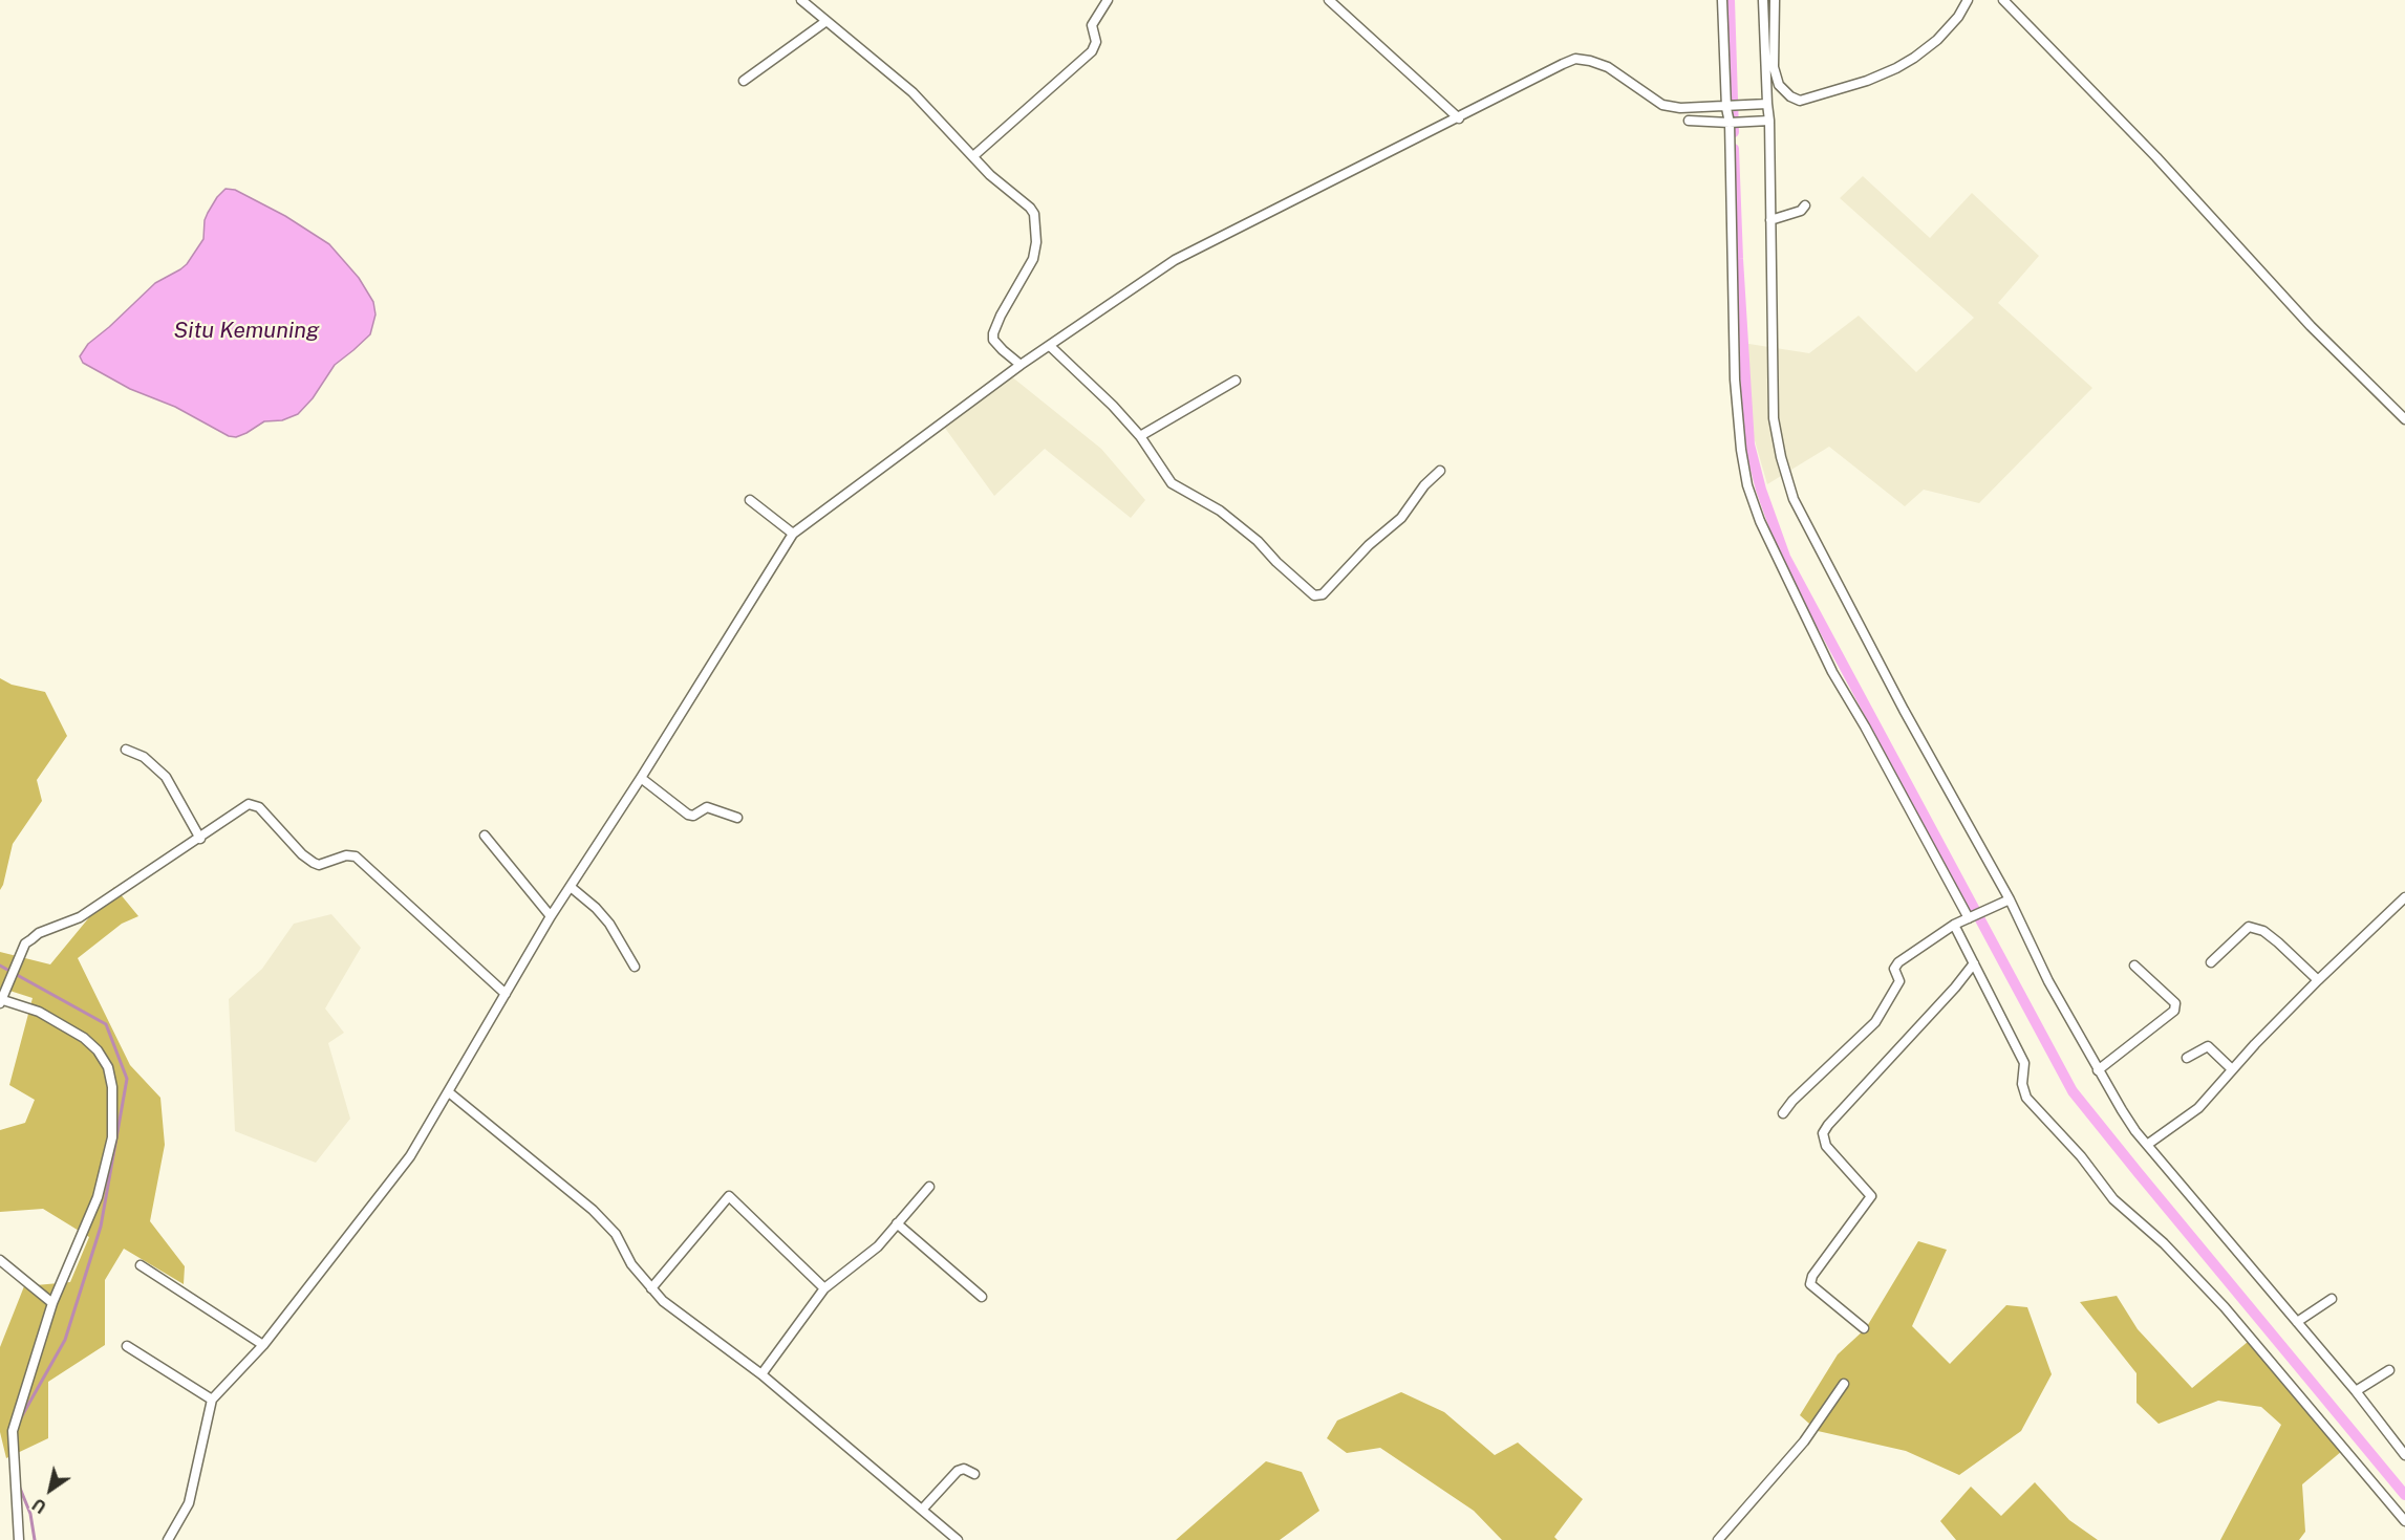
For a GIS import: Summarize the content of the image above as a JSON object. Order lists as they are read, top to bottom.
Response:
{
  "water": ["Situ Kemuning"],
  "north": "bottom left"
}
